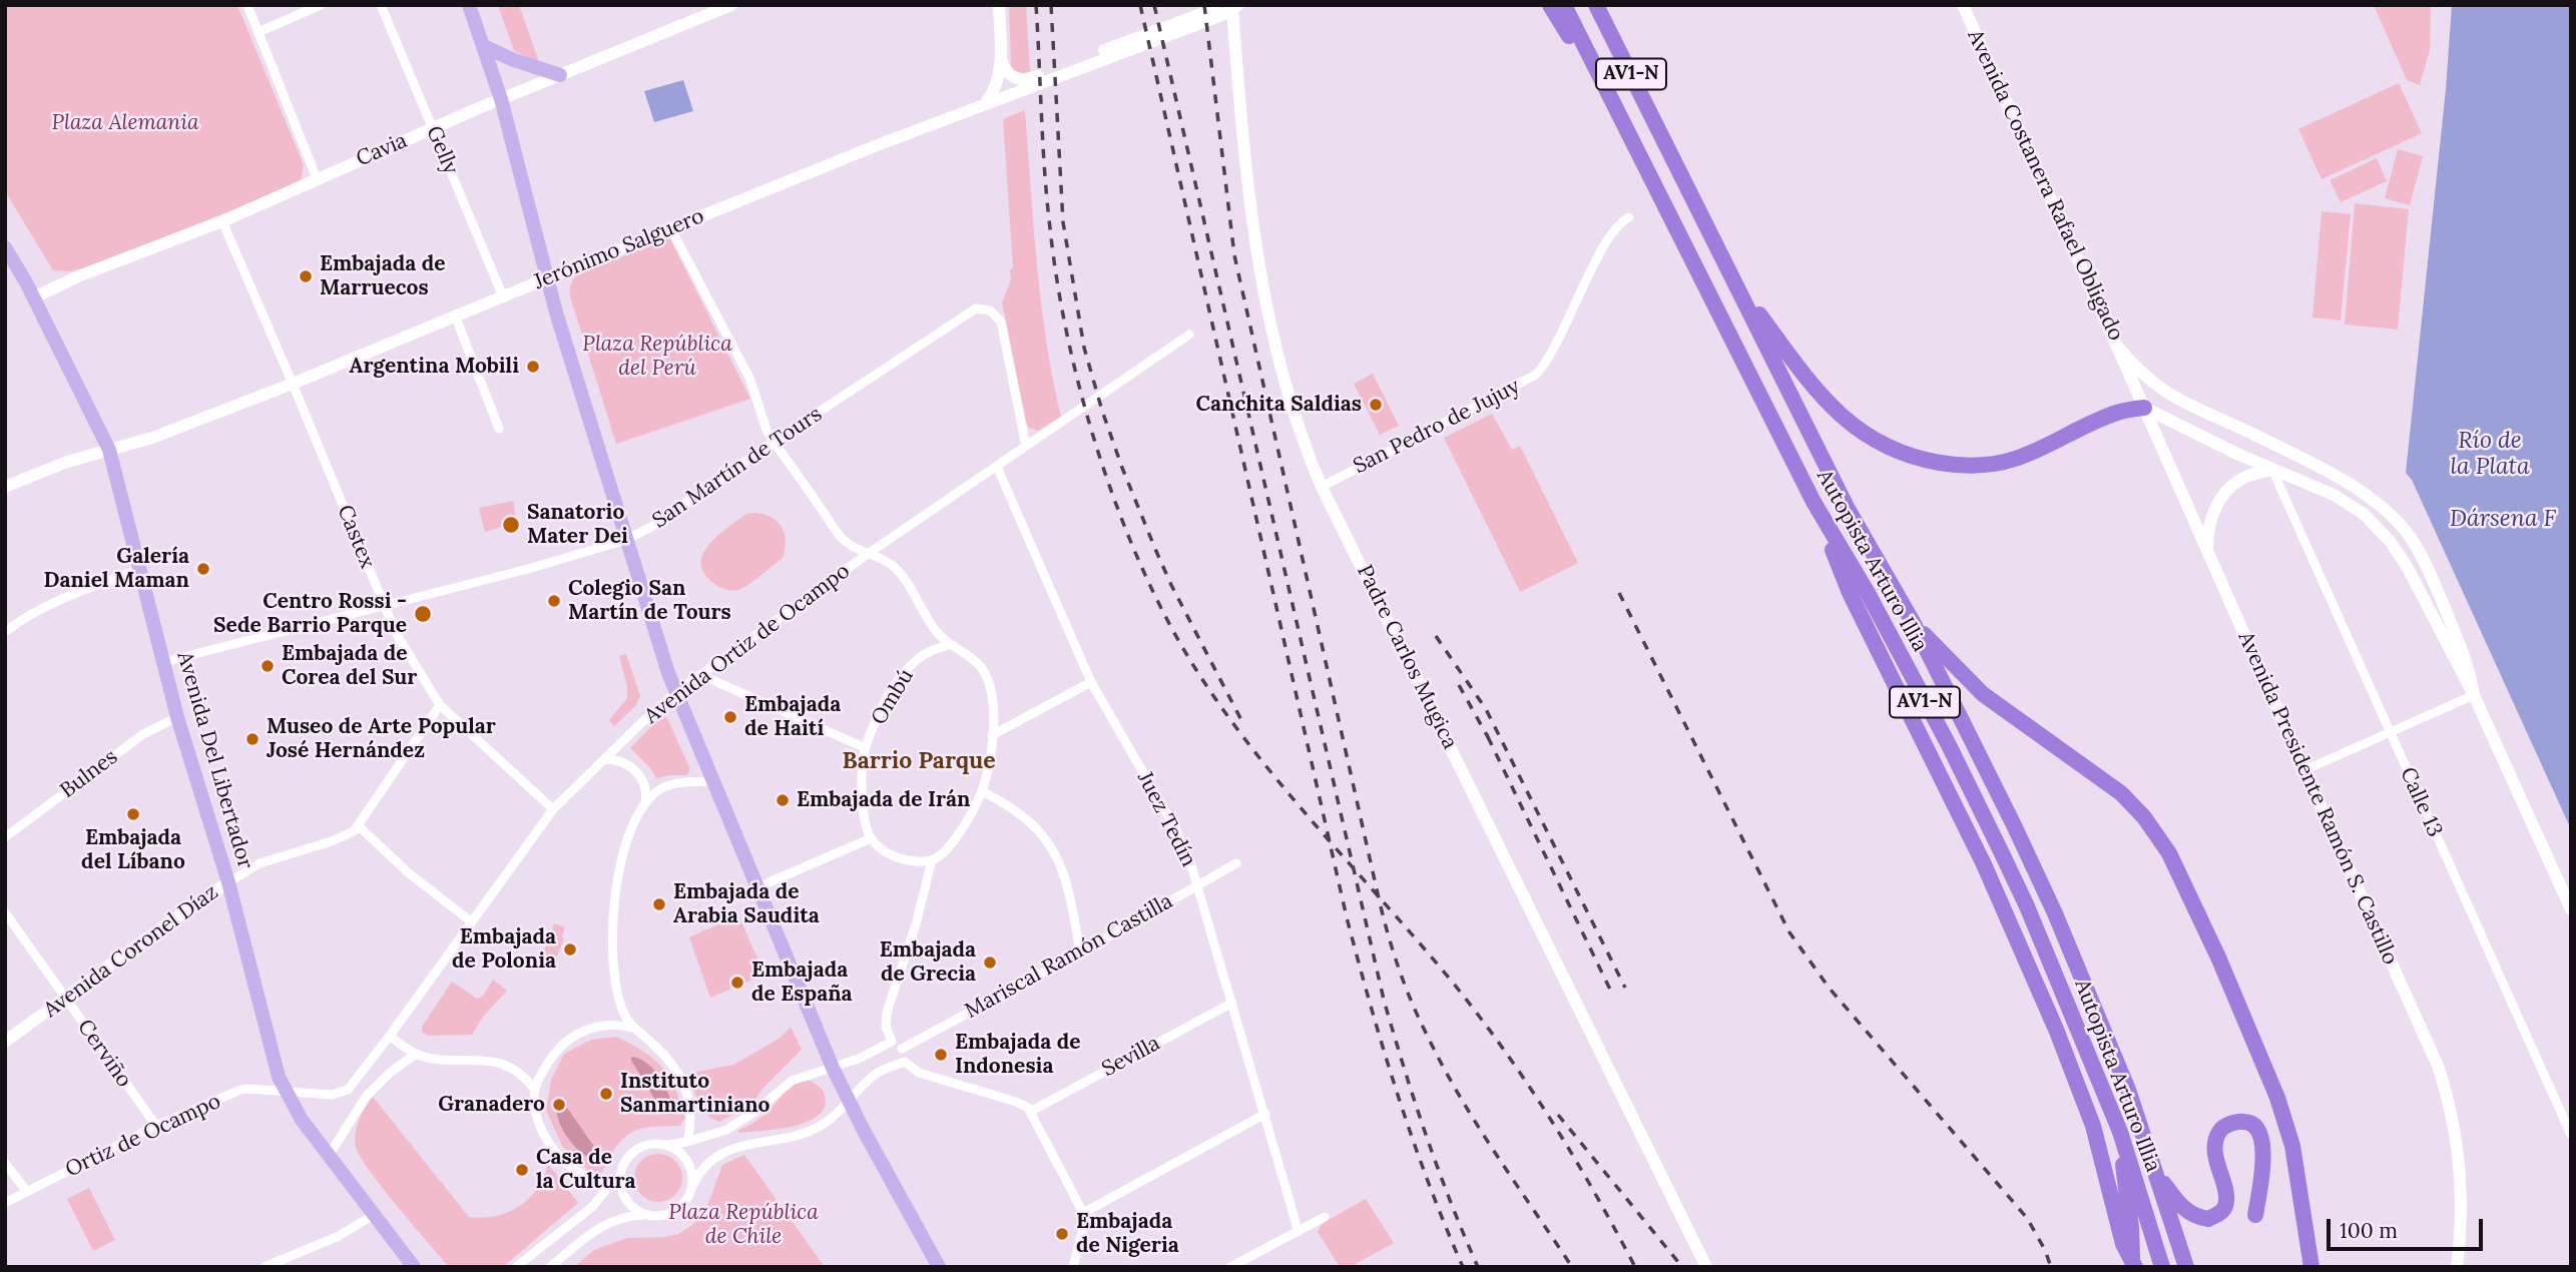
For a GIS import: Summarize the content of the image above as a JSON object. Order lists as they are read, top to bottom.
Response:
{
  "streets": {
    "highway": ["AV1-N", "Autopista Arturo Illia"],
    "main road": ["Avenida Del Libertador"],
    "street": [
      "Cavia",
      "Gelly",
      "Avenida Costanera Rafael Obligado",
      "Jerónimo Salguero",
      "San Pedro de Jujuy",
      "San Martín de Tours",
      "Castex",
      "Avenida Ortiz de Ocampo",
      "Padre Carlos Mugica",
      "Ombú",
      "Bulnes",
      "Avenida Presidente Ramón S. Castillo",
      "Calle 13",
      "Juez Tedín",
      "Avenida Coronel Díaz",
      "Mariscal Ramón Castilla",
      "Cerviño",
      "Sevilla",
      "Ortiz de Ocampo"
    ]
  },
  "crossings": [
    ["Cavia", "Gelly"],
    ["Cavia", "Castex"],
    ["Cavia", "Avenida Del Libertador"],
    ["Gelly", "Jerónimo Salguero"],
    ["Avenida Costanera Rafael Obligado", "Avenida Presidente Ramón S. Castillo"],
    ["Avenida Costanera Rafael Obligado", "Calle 13"],
    ["Jerónimo Salguero", "Castex"],
    ["Jerónimo Salguero", "Padre Carlos Mugica"],
    ["Jerónimo Salguero", "Avenida Del Libertador"],
    ["San Pedro de Jujuy", "Padre Carlos Mugica"],
    ["San Martín de Tours", "Castex"],
    ["San Martín de Tours", "Avenida Ortiz de Ocampo"],
    ["San Martín de Tours", "Avenida Del Libertador"],
    ["Castex", "Avenida Ortiz de Ocampo"],
    ["Castex", "Avenida Coronel Díaz"],
    ["Avenida Ortiz de Ocampo", "Avenida Del Libertador"],
    ["Avenida Ortiz de Ocampo", "Juez Tedín"],
    ["Avenida Ortiz de Ocampo", "Ortiz de Ocampo"],
    ["Avenida Del Libertador", "Bulnes"],
    ["Avenida Del Libertador", "Avenida Coronel Díaz"],
    ["Avenida Del Libertador", "Ortiz de Ocampo"],
    ["Juez Tedín", "Mariscal Ramón Castilla"],
    ["Juez Tedín", "Sevilla"],
    ["Avenida Coronel Díaz", "Cerviño"],
    ["Cerviño", "Ortiz de Ocampo"]
  ],
  "districts": ["Barrio Parque"],
  "water": ["Río de la Plata", "Dársena F"],
  "parks": ["Plaza Alemania", "Plaza República del Perú", "Plaza República de Chile"],
  "places": [
    "Embajada de Marruecos",
    "Argentina Mobili",
    "Canchita Saldias",
    "Sanatorio Mater Dei",
    "Galería Daniel Maman",
    "Colegio San Martín de Tours",
    "Centro Rossi - Sede Barrio Parque",
    "Embajada de Corea del Sur",
    "Embajada de Haití",
    "Museo de Arte Popular José Hernández",
    "Embajada de Irán",
    "Embajada del Líbano",
    "Embajada de Arabia Saudita",
    "Embajada de Polonia",
    "Embajada de Grecia",
    "Embajada de España",
    "Embajada de Indonesia",
    "Instituto Sanmartiniano",
    "Granadero",
    "Casa de la Cultura",
    "Embajada de Nigeria"
  ],
  "scale_bar": "100 m"
}
